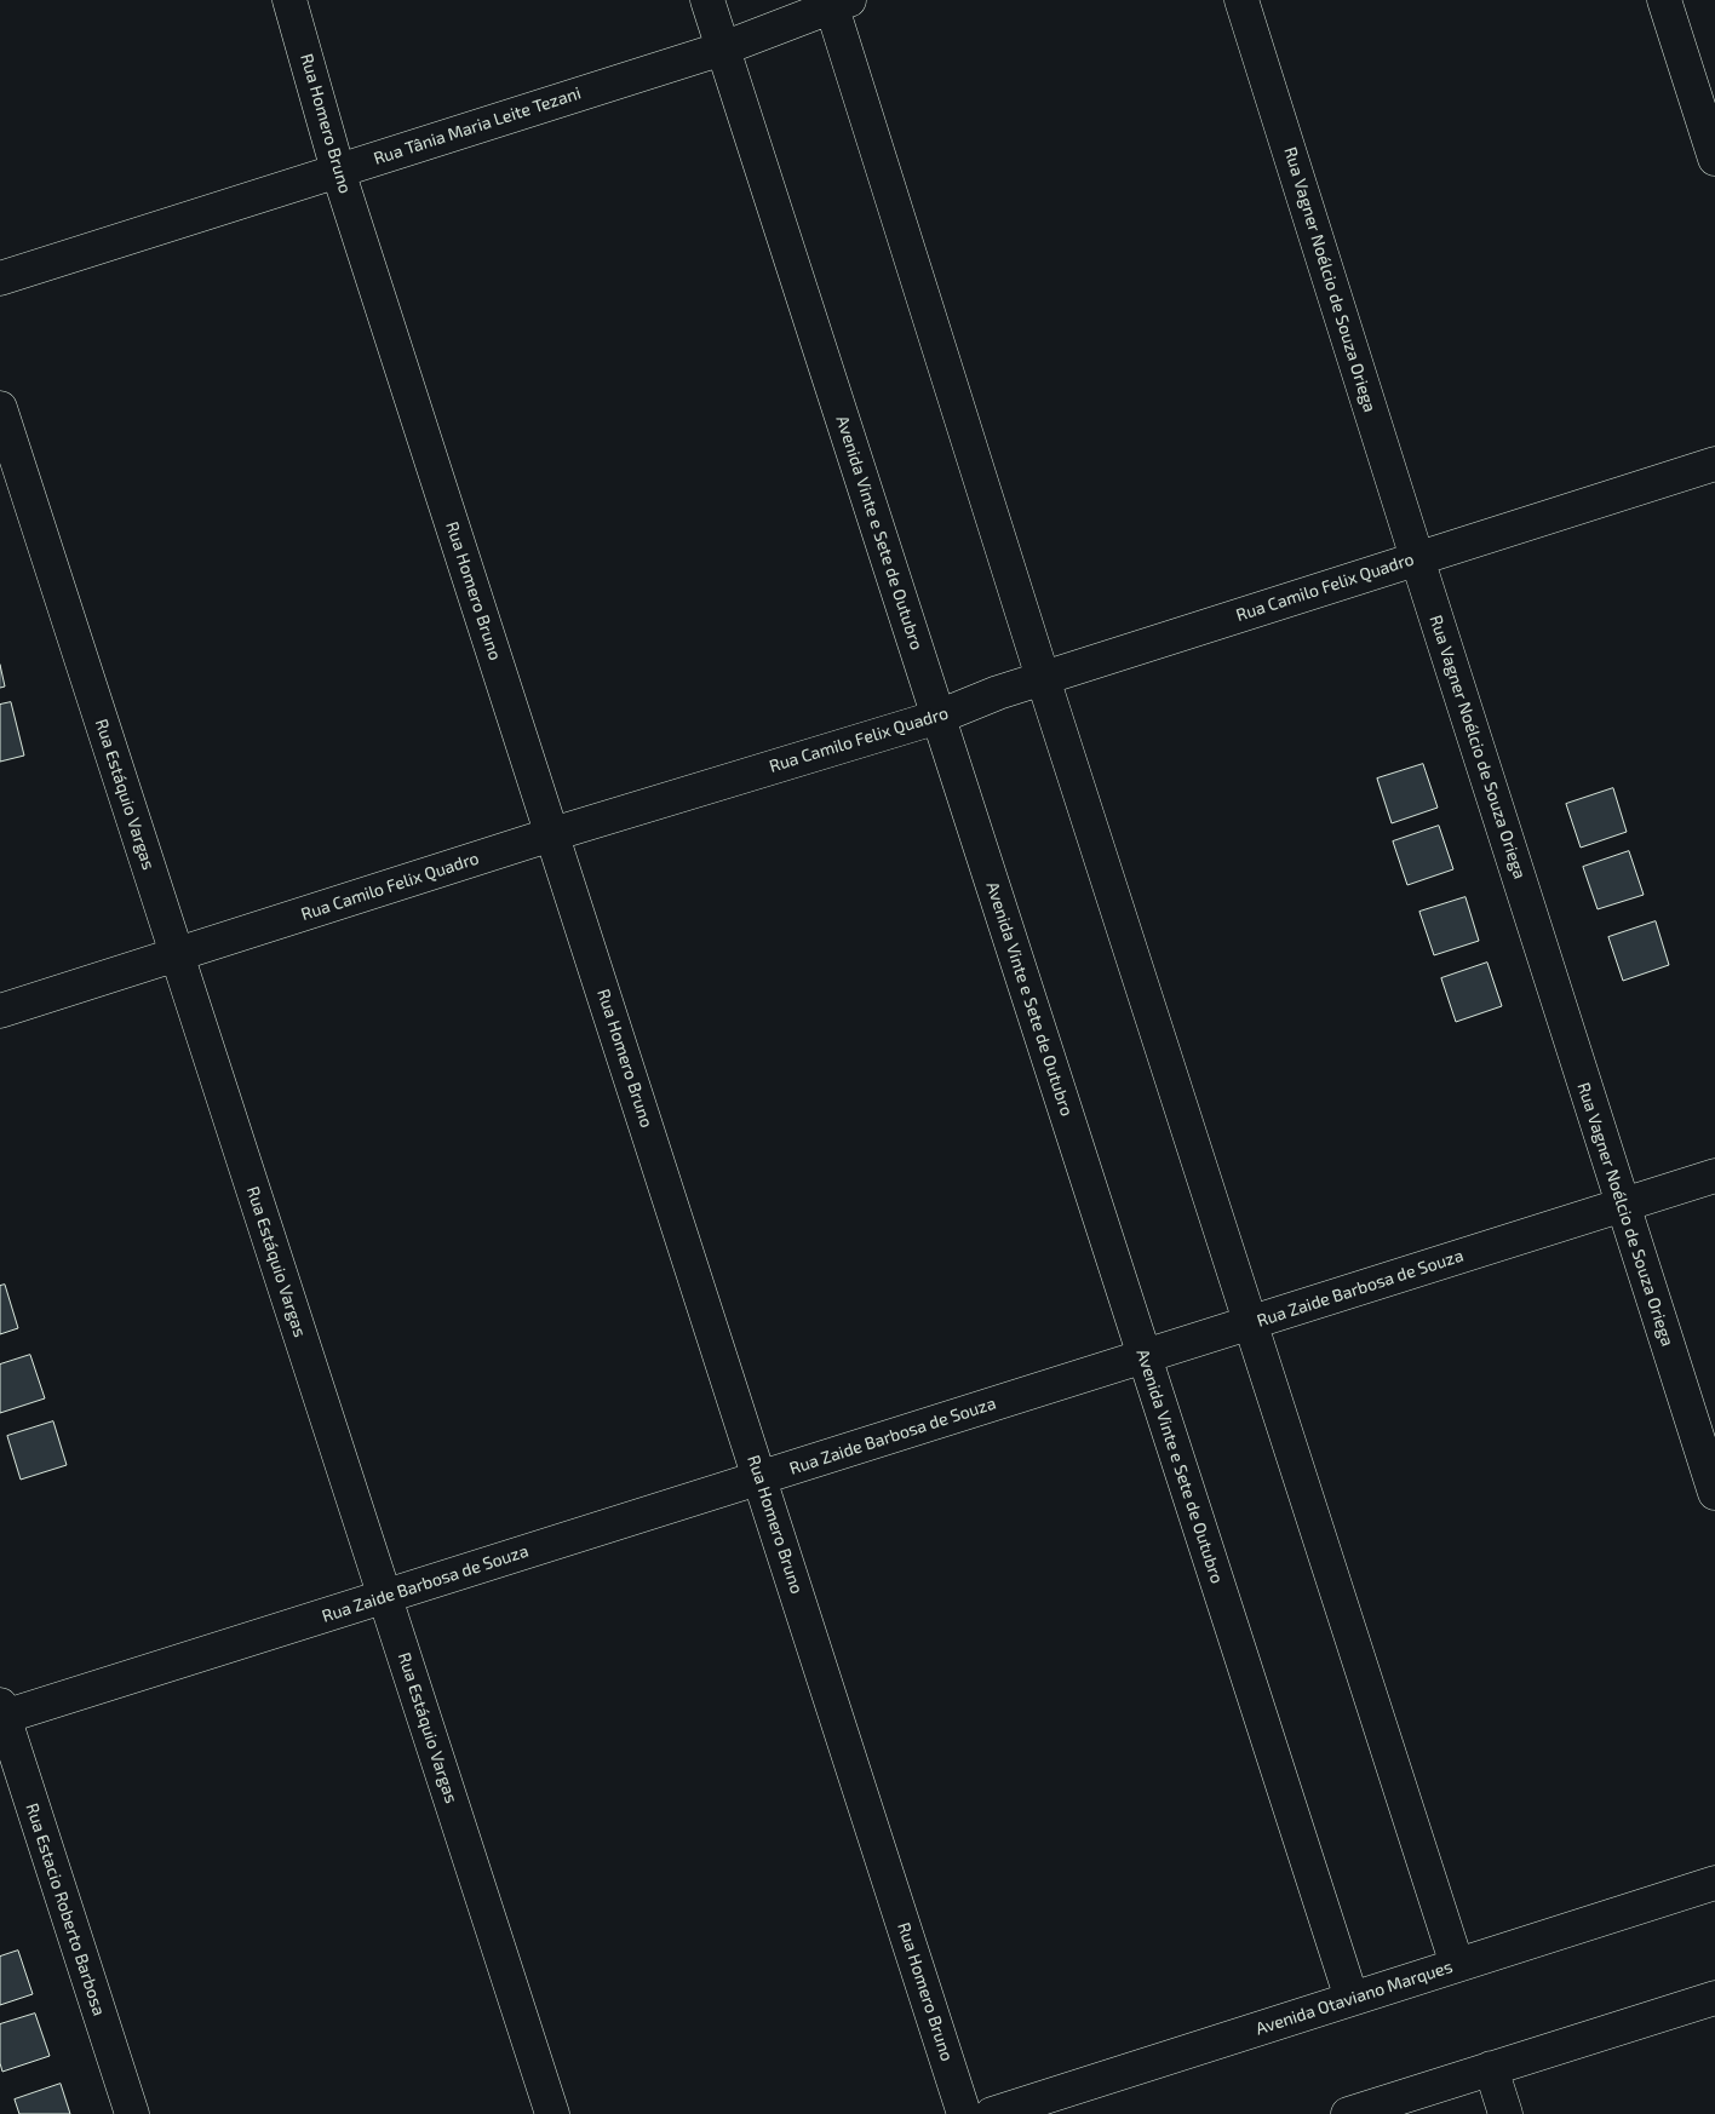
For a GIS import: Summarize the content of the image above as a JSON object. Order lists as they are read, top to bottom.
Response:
{
  "streets": {
    "street": [
      "Rua Homero Bruno",
      "Rua Tânia Maria Leite Tezani",
      "Rua Vagner Noélcio de Souza Oriega",
      "Avenida Vinte e Sete de Outubro",
      "Rua Camilo Felix Quadro",
      "Rua Estáquio Vargas",
      "Rua Zaide Barbosa de Souza",
      "Rua Estacio Roberto Barbosa",
      "Avenida Otaviano Marques"
    ]
  },
  "crossings": [
    ["Rua Homero Bruno", "Rua Tânia Maria Leite Tezani"],
    ["Rua Homero Bruno", "Rua Camilo Felix Quadro"],
    ["Rua Homero Bruno", "Rua Zaide Barbosa de Souza"],
    ["Rua Tânia Maria Leite Tezani", "Avenida Vinte e Sete de Outubro"],
    ["Rua Vagner Noélcio de Souza Oriega", "Rua Camilo Felix Quadro"],
    ["Rua Vagner Noélcio de Souza Oriega", "Rua Zaide Barbosa de Souza"],
    ["Avenida Vinte e Sete de Outubro", "Rua Camilo Felix Quadro"],
    ["Avenida Vinte e Sete de Outubro", "Rua Zaide Barbosa de Souza"],
    ["Avenida Vinte e Sete de Outubro", "Avenida Otaviano Marques"],
    ["Rua Camilo Felix Quadro", "Rua Estáquio Vargas"],
    ["Rua Estáquio Vargas", "Rua Zaide Barbosa de Souza"],
    ["Rua Zaide Barbosa de Souza", "Rua Estacio Roberto Barbosa"]
  ]
}
